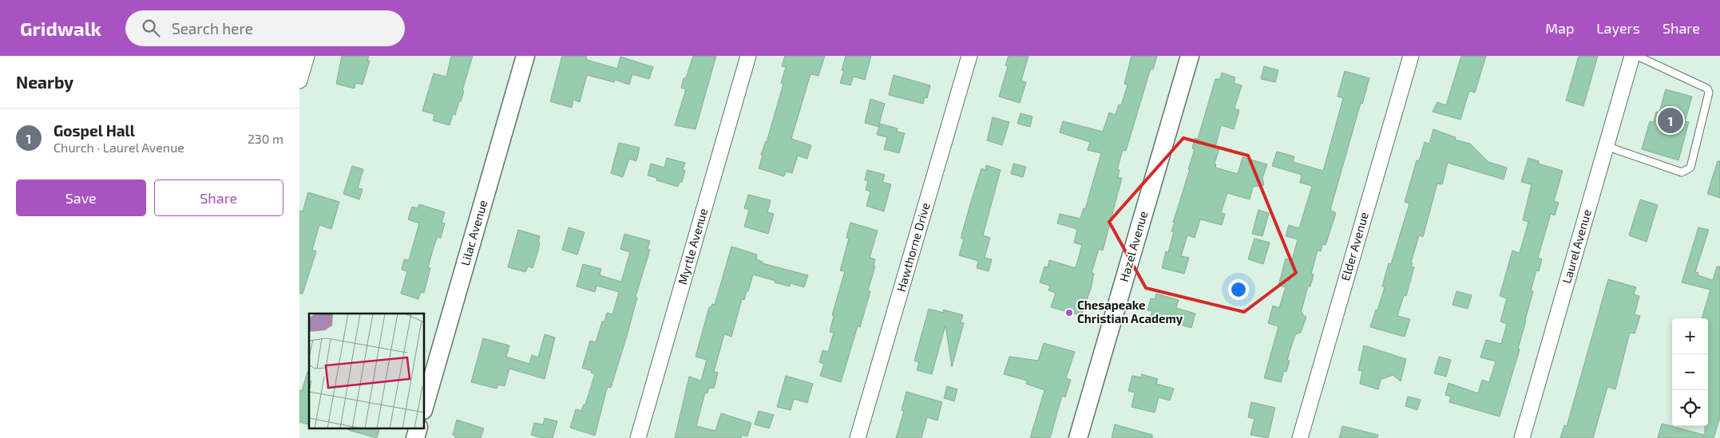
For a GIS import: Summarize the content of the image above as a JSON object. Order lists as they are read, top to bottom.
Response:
{
  "streets": {
    "street": [
      "Lilac Avenue",
      "Myrtle Avenue",
      "Hazel Avenue",
      "Elder Avenue",
      "Laurel Avenue",
      "Hawthorne Drive"
    ]
  },
  "places": ["Chesapeake Christian Academy"],
  "page": {
    "header": "Gridwalk",
    "search": "Search here",
    "nav": ["Map", "Layers", "Share"],
    "heading": "Nearby",
    "pins": "1",
    "list": [
      {
        "mark": "1",
        "name": "Gospel Hall",
        "note": "Church · Laurel Avenue",
        "value": "230 m"
      }
    ],
    "buttons": ["Save", "Share"],
    "map_buttons": ["+", "−"]
  }
}
